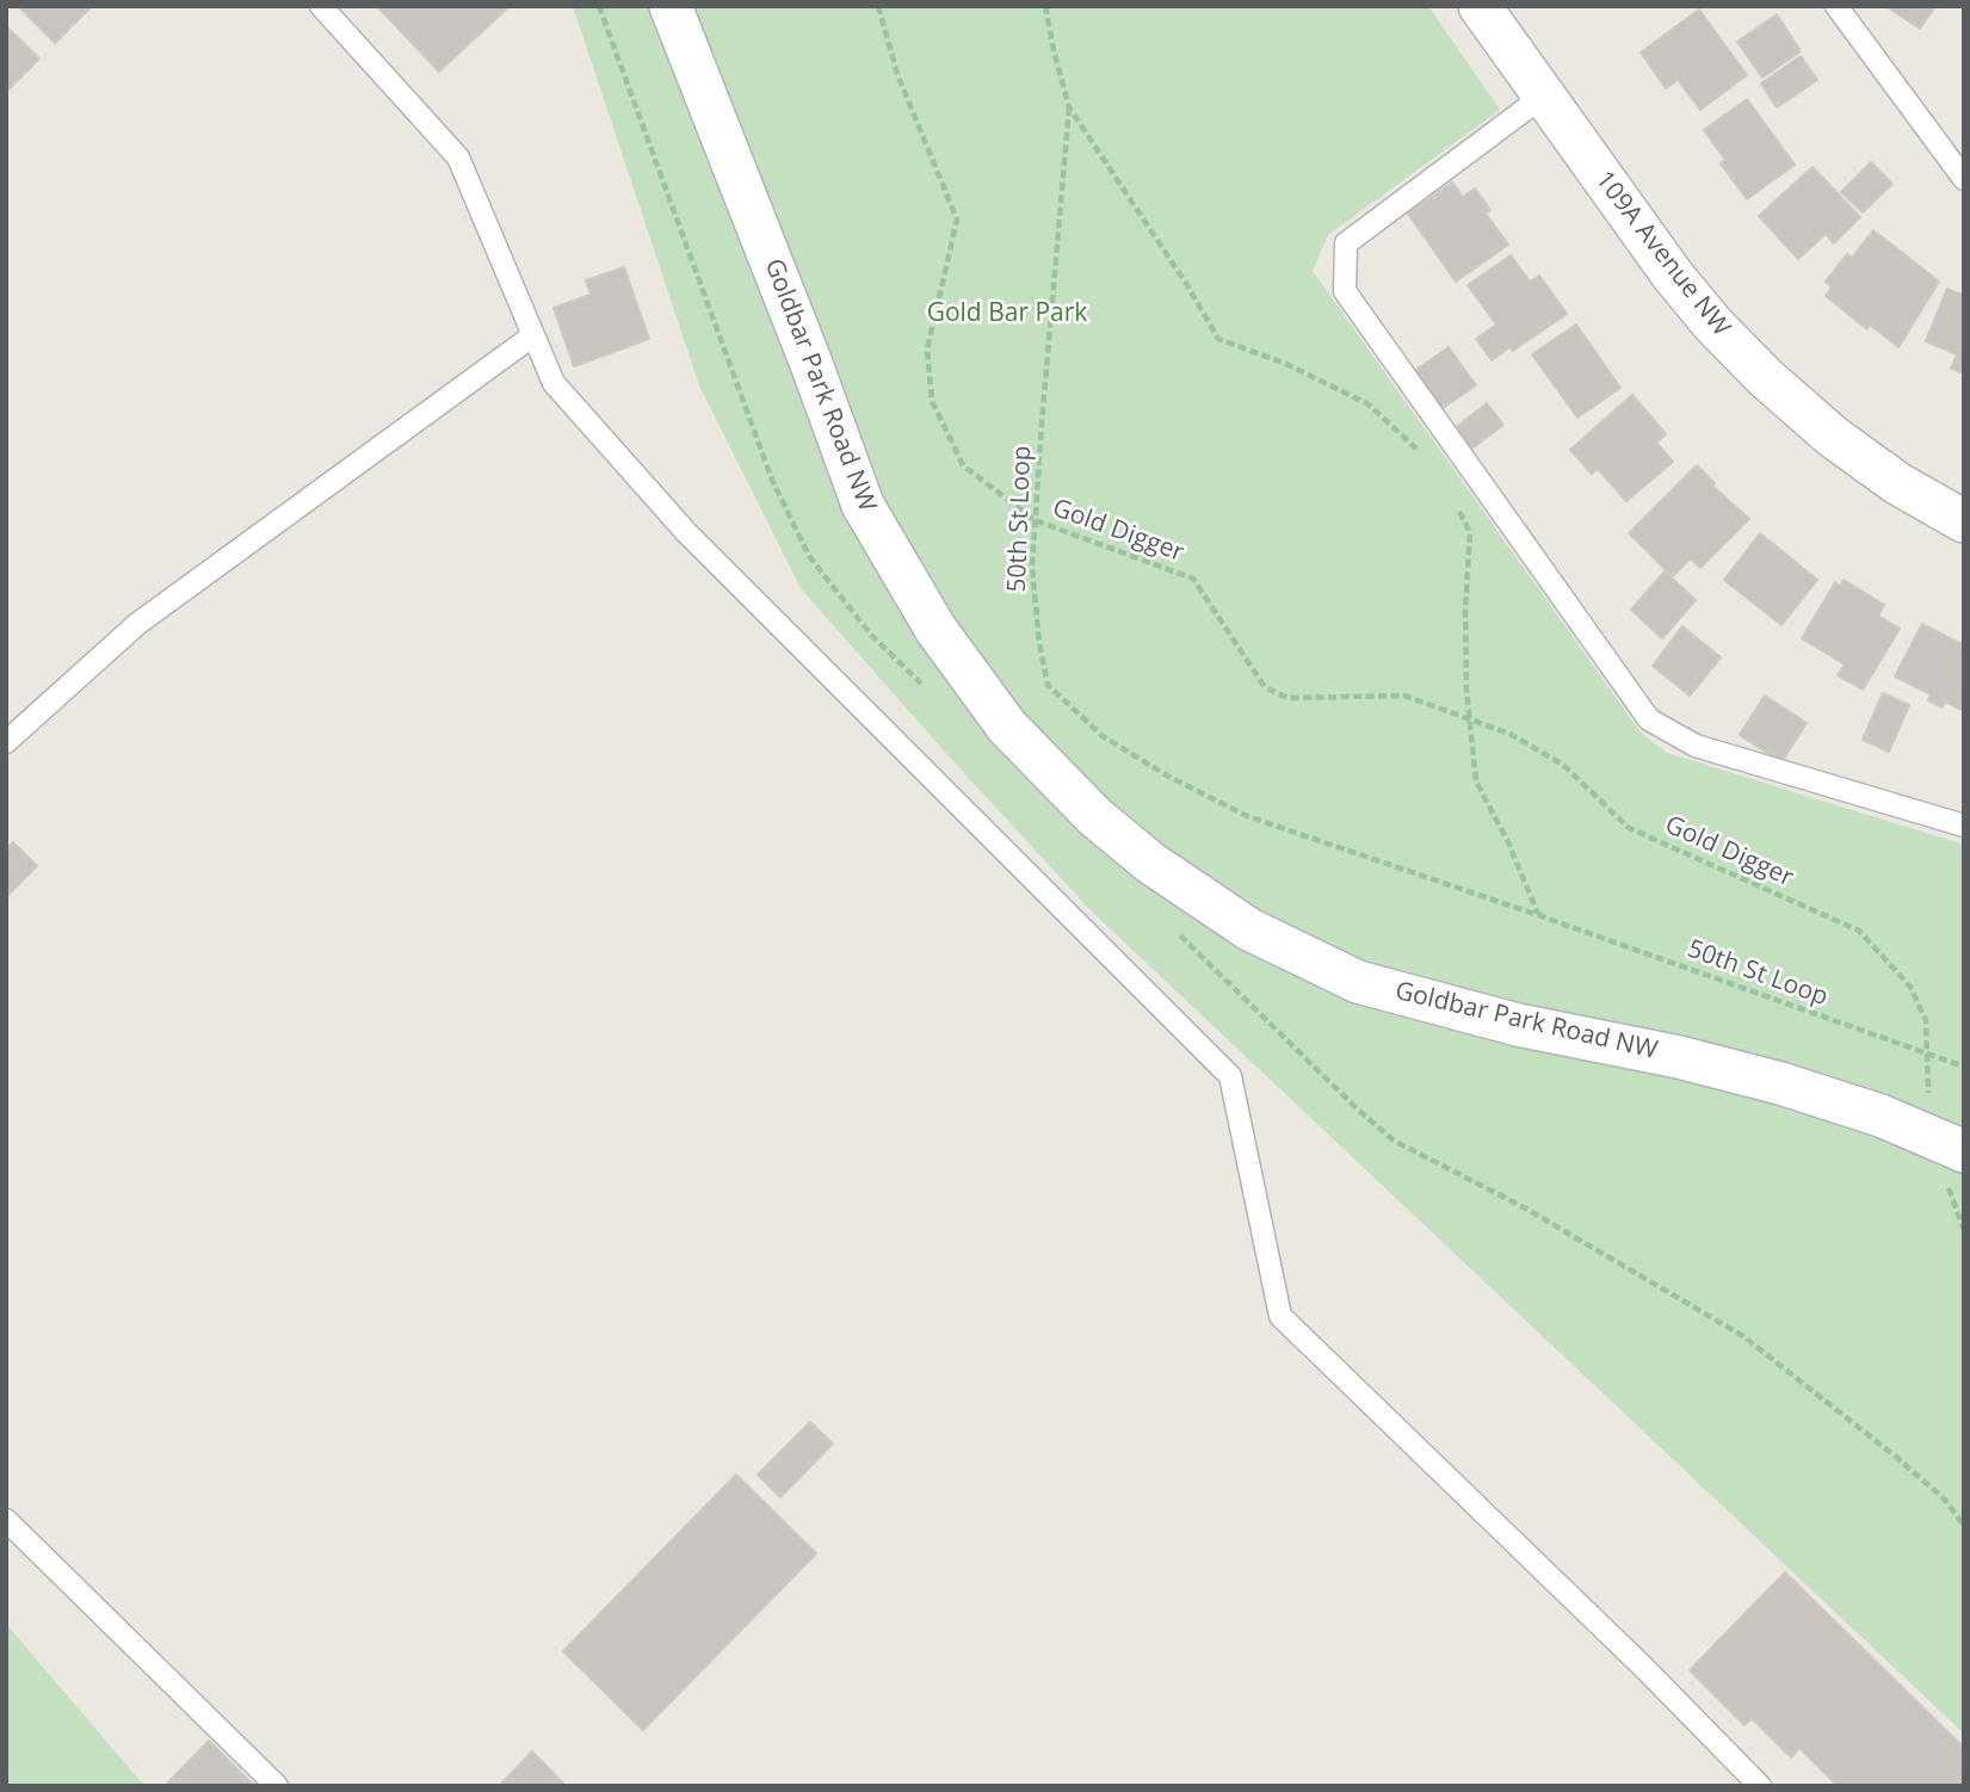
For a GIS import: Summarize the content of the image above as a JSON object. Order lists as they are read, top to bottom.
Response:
{
  "streets": {
    "street": ["109A Avenue NW", "Goldbar Park Road NW"],
    "path": ["50th St Loop", "Gold Digger"]
  },
  "crossings": [
    ["Goldbar Park Road NW", "Gold Digger"],
    ["50th St Loop", "Gold Digger"]
  ],
  "parks": ["Gold Bar Park"]
}
